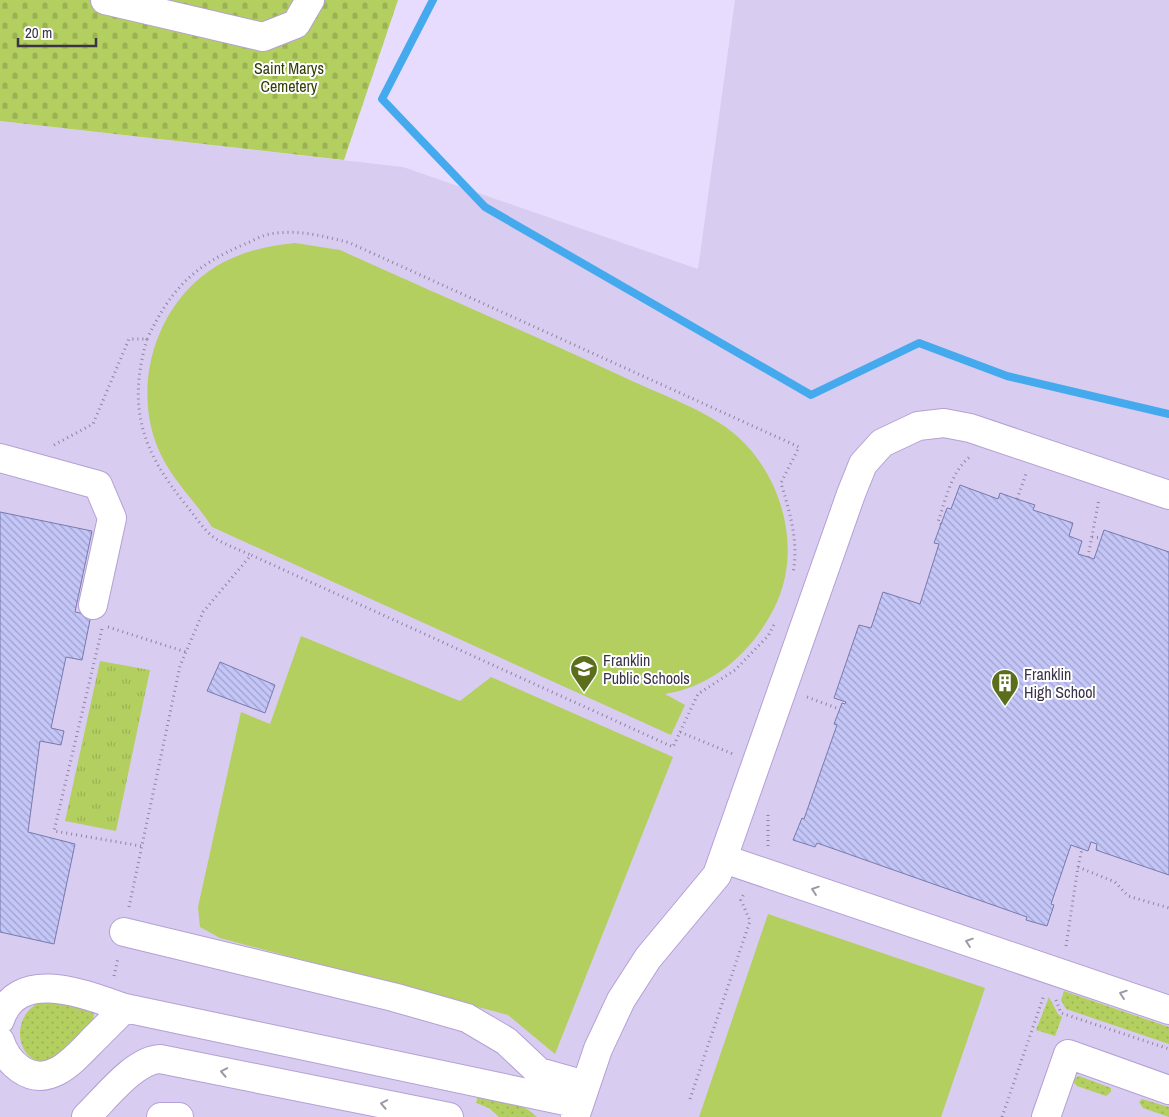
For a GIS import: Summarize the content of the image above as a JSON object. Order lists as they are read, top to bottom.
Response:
{
  "parks": ["Saint Marys Cemetery"],
  "places": {
    "school or university": ["Franklin Public Schools"],
    "building": ["Franklin High School"]
  },
  "scale_bar": "20 m"
}
